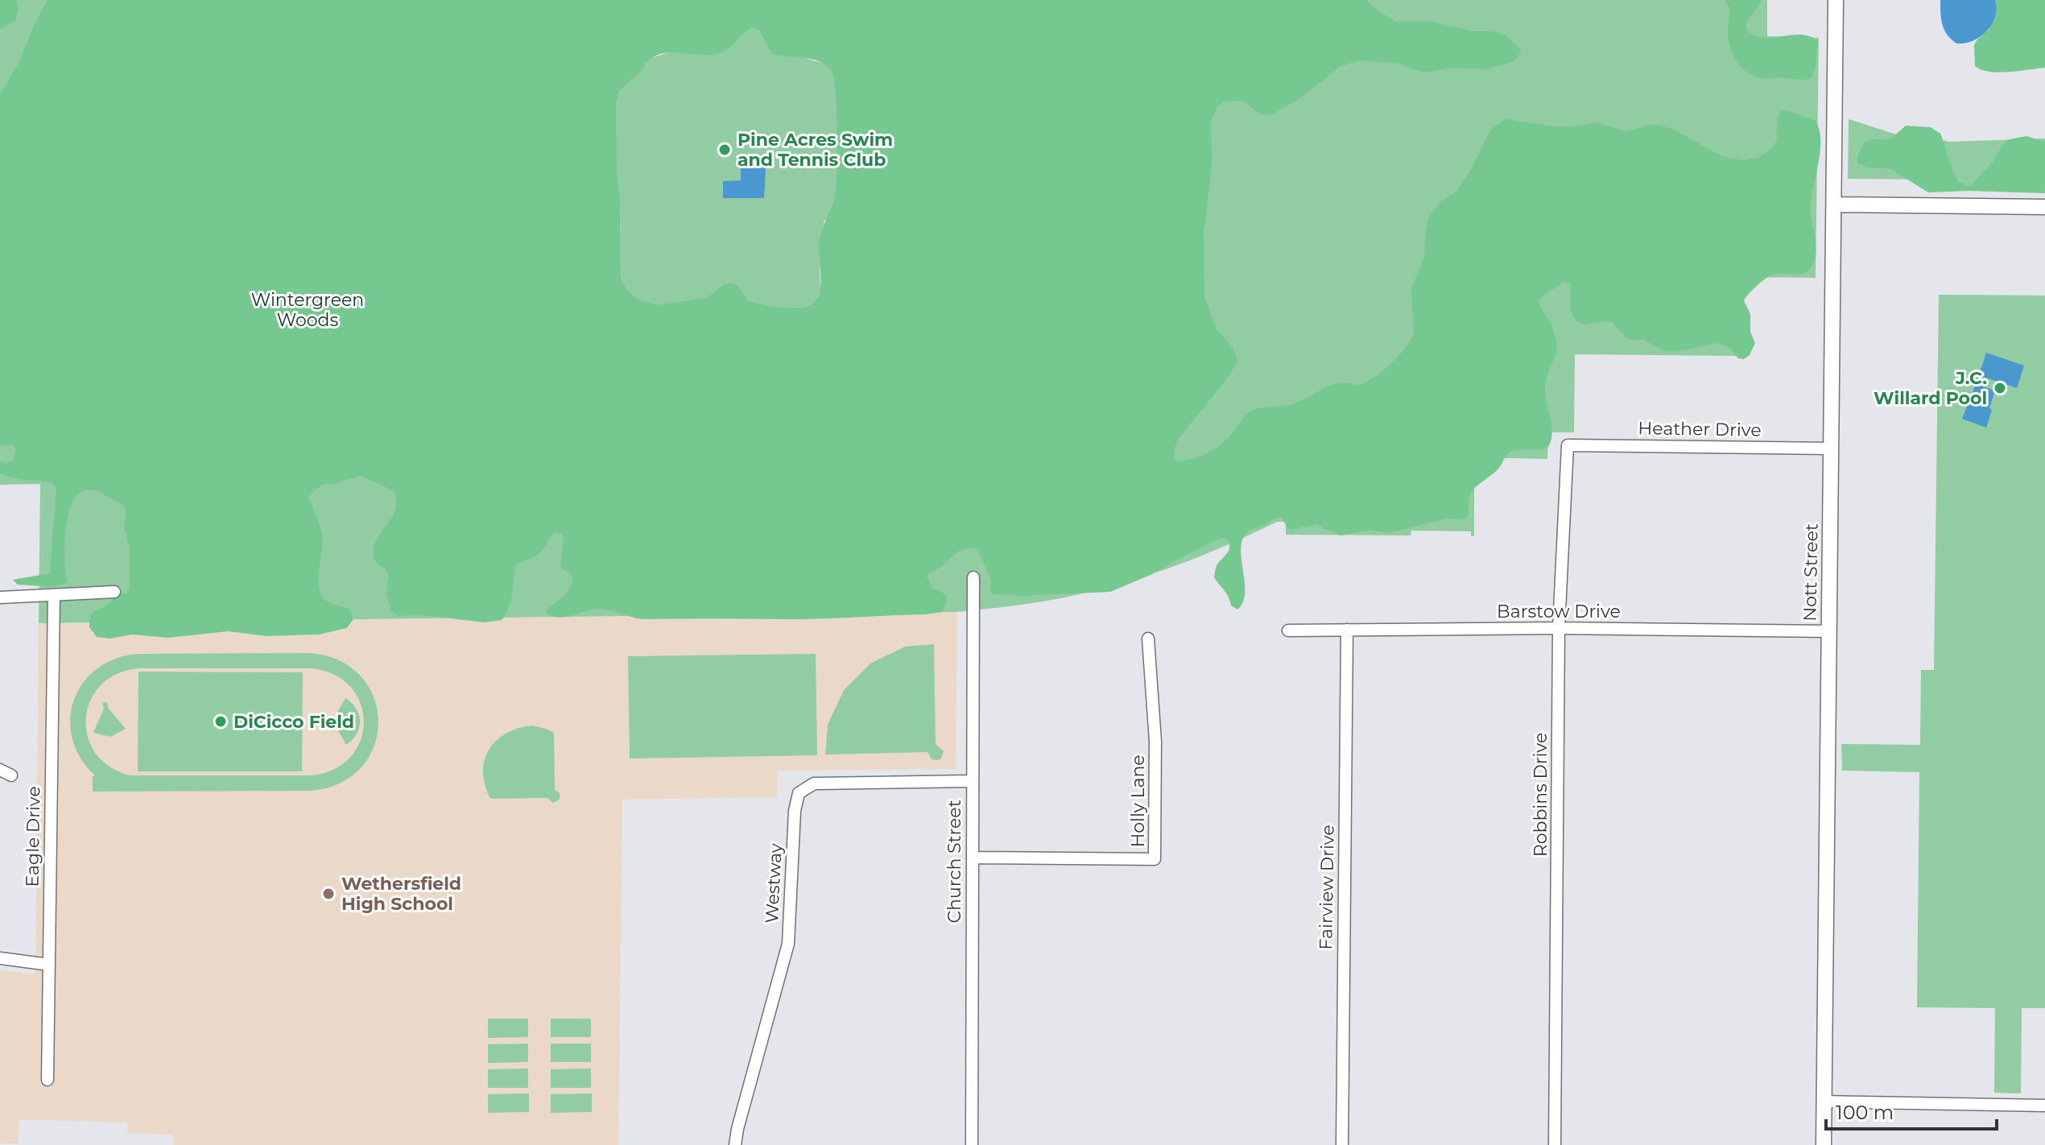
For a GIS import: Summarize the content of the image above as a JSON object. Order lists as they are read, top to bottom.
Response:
{
  "streets": {
    "street": [
      "Heather Drive",
      "Nott Street",
      "Barstow Drive",
      "Robbins Drive",
      "Holly Lane",
      "Eagle Drive",
      "Church Street",
      "Westway",
      "Fairview Drive"
    ]
  },
  "crossings": [
    ["Heather Drive", "Nott Street"],
    ["Heather Drive", "Robbins Drive"],
    ["Nott Street", "Barstow Drive"],
    ["Barstow Drive", "Robbins Drive"],
    ["Barstow Drive", "Fairview Drive"],
    ["Holly Lane", "Church Street"],
    ["Church Street", "Westway"]
  ],
  "parks": ["Wintergreen Woods"],
  "places": [
    "Pine Acres Swim and Tennis Club",
    "J.C. Willard Pool",
    "DiCicco Field",
    "Wethersfield High School"
  ],
  "scale_bar": "100 m"
}
